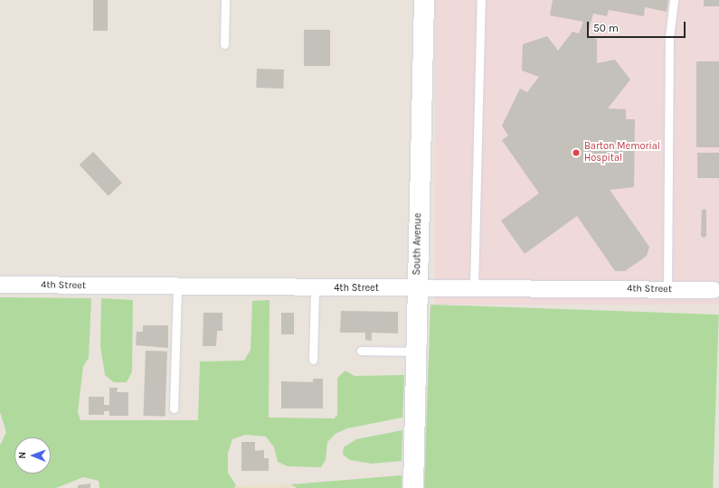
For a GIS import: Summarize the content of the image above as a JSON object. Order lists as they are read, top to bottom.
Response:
{
  "streets": {
    "street": ["South Avenue", "4th Street"]
  },
  "crossings": [
    ["South Avenue", "4th Street"]
  ],
  "places": ["Barton Memorial Hospital"],
  "scale_bar": "50 m",
  "north": "left"
}
